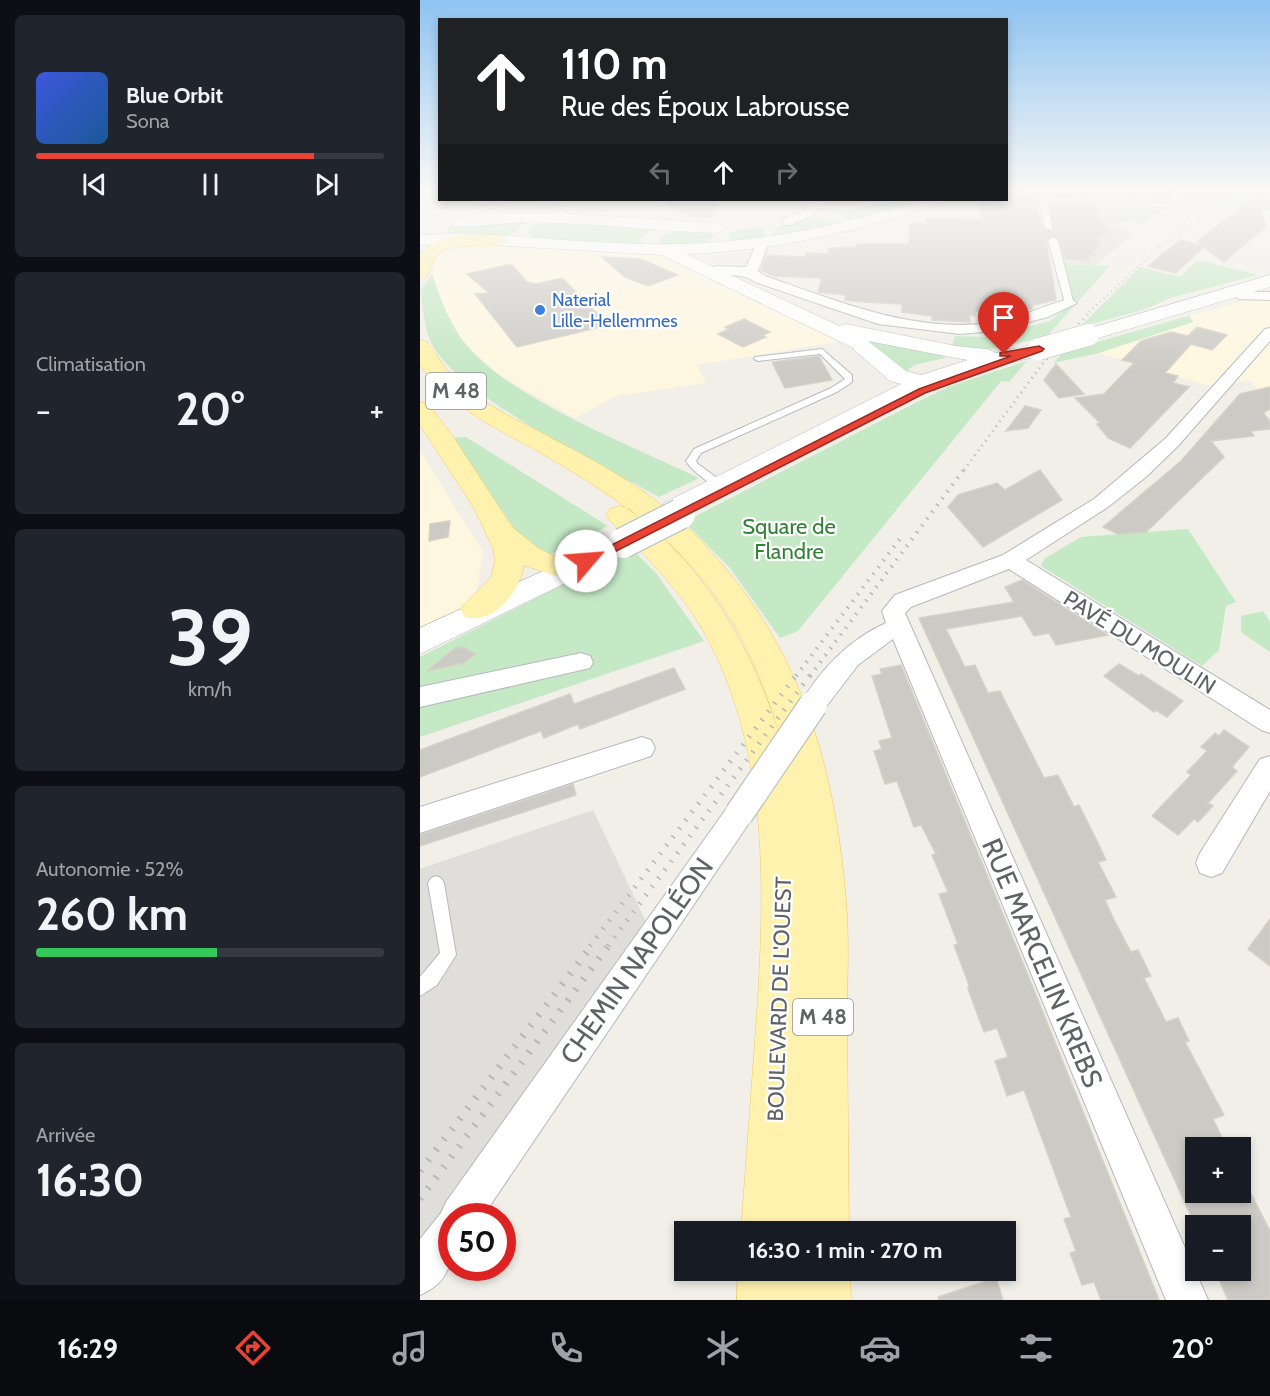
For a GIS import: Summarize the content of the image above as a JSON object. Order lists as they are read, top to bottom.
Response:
{
  "streets": {
    "main road": ["M 48", "BOULEVARD DE L'OUEST"],
    "street": ["PAVÉ DU MOULIN", "CHEMIN NAPOLÉON", "RUE MARCELIN KREBS"]
  },
  "crossings": [
    ["CHEMIN NAPOLÉON", "RUE MARCELIN KREBS"]
  ],
  "parks": ["Square de Flandre"],
  "places": ["Naterial Lille-Hellemmes"],
  "page": {
    "turn": ["110 m", "Rue des Époux Labrousse"],
    "song": ["Blue Orbit", "Sona"],
    "tile": [
      "Climatisation",
      ["39", "km/h"],
      ["Autonomie · 52%", "260 km"],
      ["Arrivée", "16:30"]
    ],
    "heat": ["−", "20°", "+"],
    "map_buttons": ["+", "−"],
    "limit": "50",
    "trip": "16:30 · 1 min · 270 m",
    "tabs": ["16:29", "20°"]
  }
}
